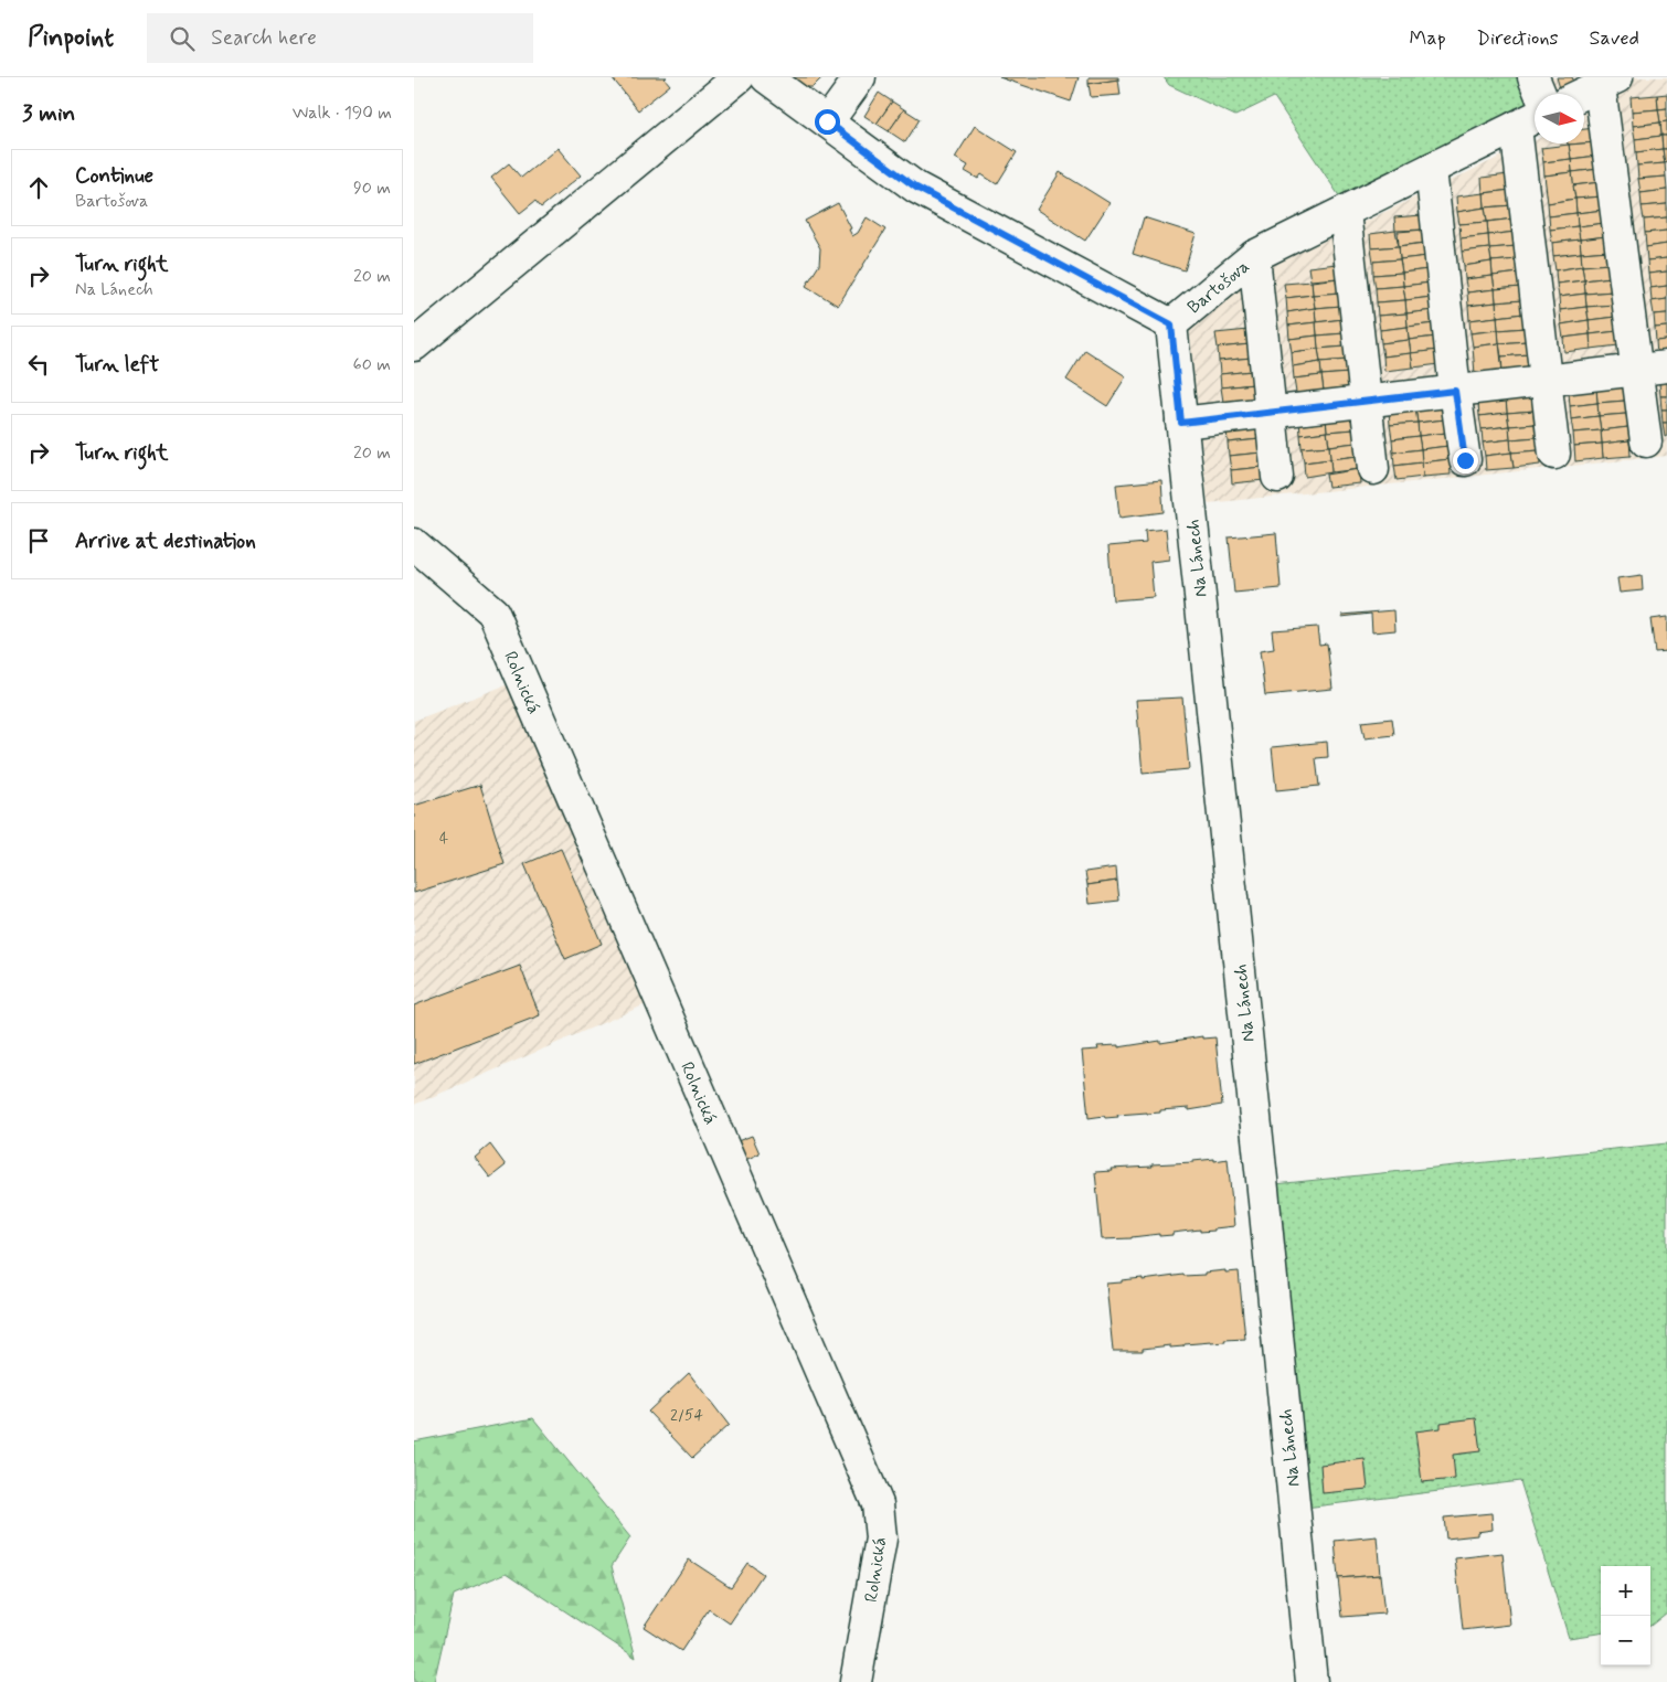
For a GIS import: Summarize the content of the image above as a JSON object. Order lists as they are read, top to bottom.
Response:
{
  "streets": {
    "street": ["Bartošova", "Na Lánech", "Rolnická"]
  },
  "crossings": [
    ["Bartošova", "Na Lánech"]
  ],
  "house_numbers": ["4", "2/54"],
  "north": "right",
  "page": {
    "header": "Pinpoint",
    "search": "Search here",
    "nav": ["Map", "Directions", "Saved"],
    "heading": ["3 min", "Walk · 190 m"],
    "list": [
      ["Continue", "Bartošova", "90 m"],
      ["Turn right", "Na Lánech", "20 m"],
      ["Turn left", "60 m"],
      ["Turn right", "20 m"],
      "Arrive at destination"
    ],
    "map_buttons": ["+", "−"]
  }
}
